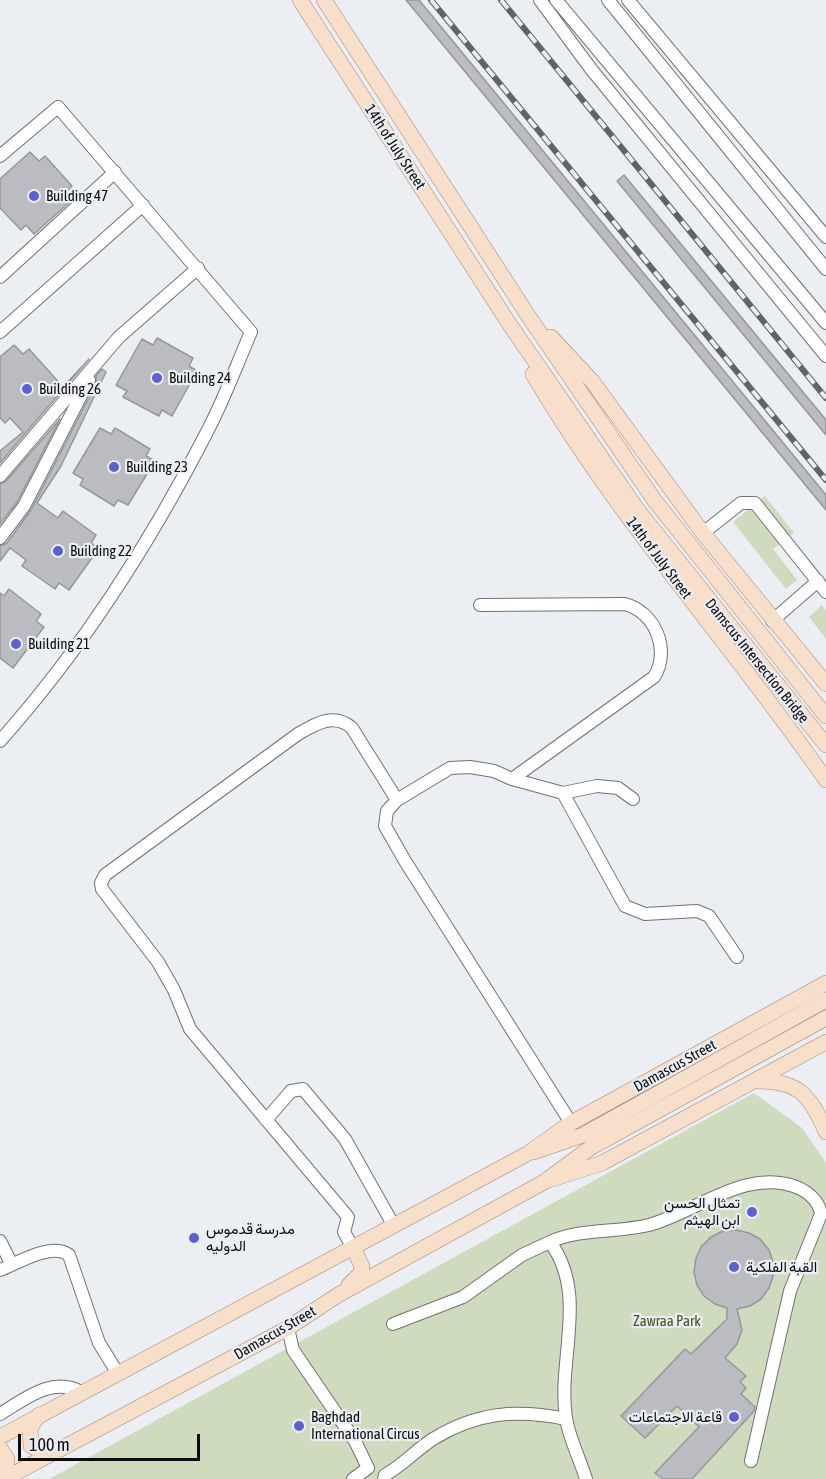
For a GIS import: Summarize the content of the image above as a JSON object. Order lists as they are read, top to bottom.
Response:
{
  "streets": {
    "main road": ["14th of July Street", "Damscus Intersection Bridge", "Damascus Street"]
  },
  "crossings": [
    ["14th of July Street", "Damscus Intersection Bridge"]
  ],
  "parks": ["Zawraa Park"],
  "places": [
    "Building 47",
    "Building 24",
    "Building 26",
    "Building 23",
    "Building 22",
    "Building 21",
    "تمثال الحسن ابن الهيثم",
    "مدرسة قدموس الدوليه",
    "القبة الفلكية",
    "قاعة الاجتماعات",
    "Baghdad International Circus"
  ],
  "scale_bar": "100 m"
}
